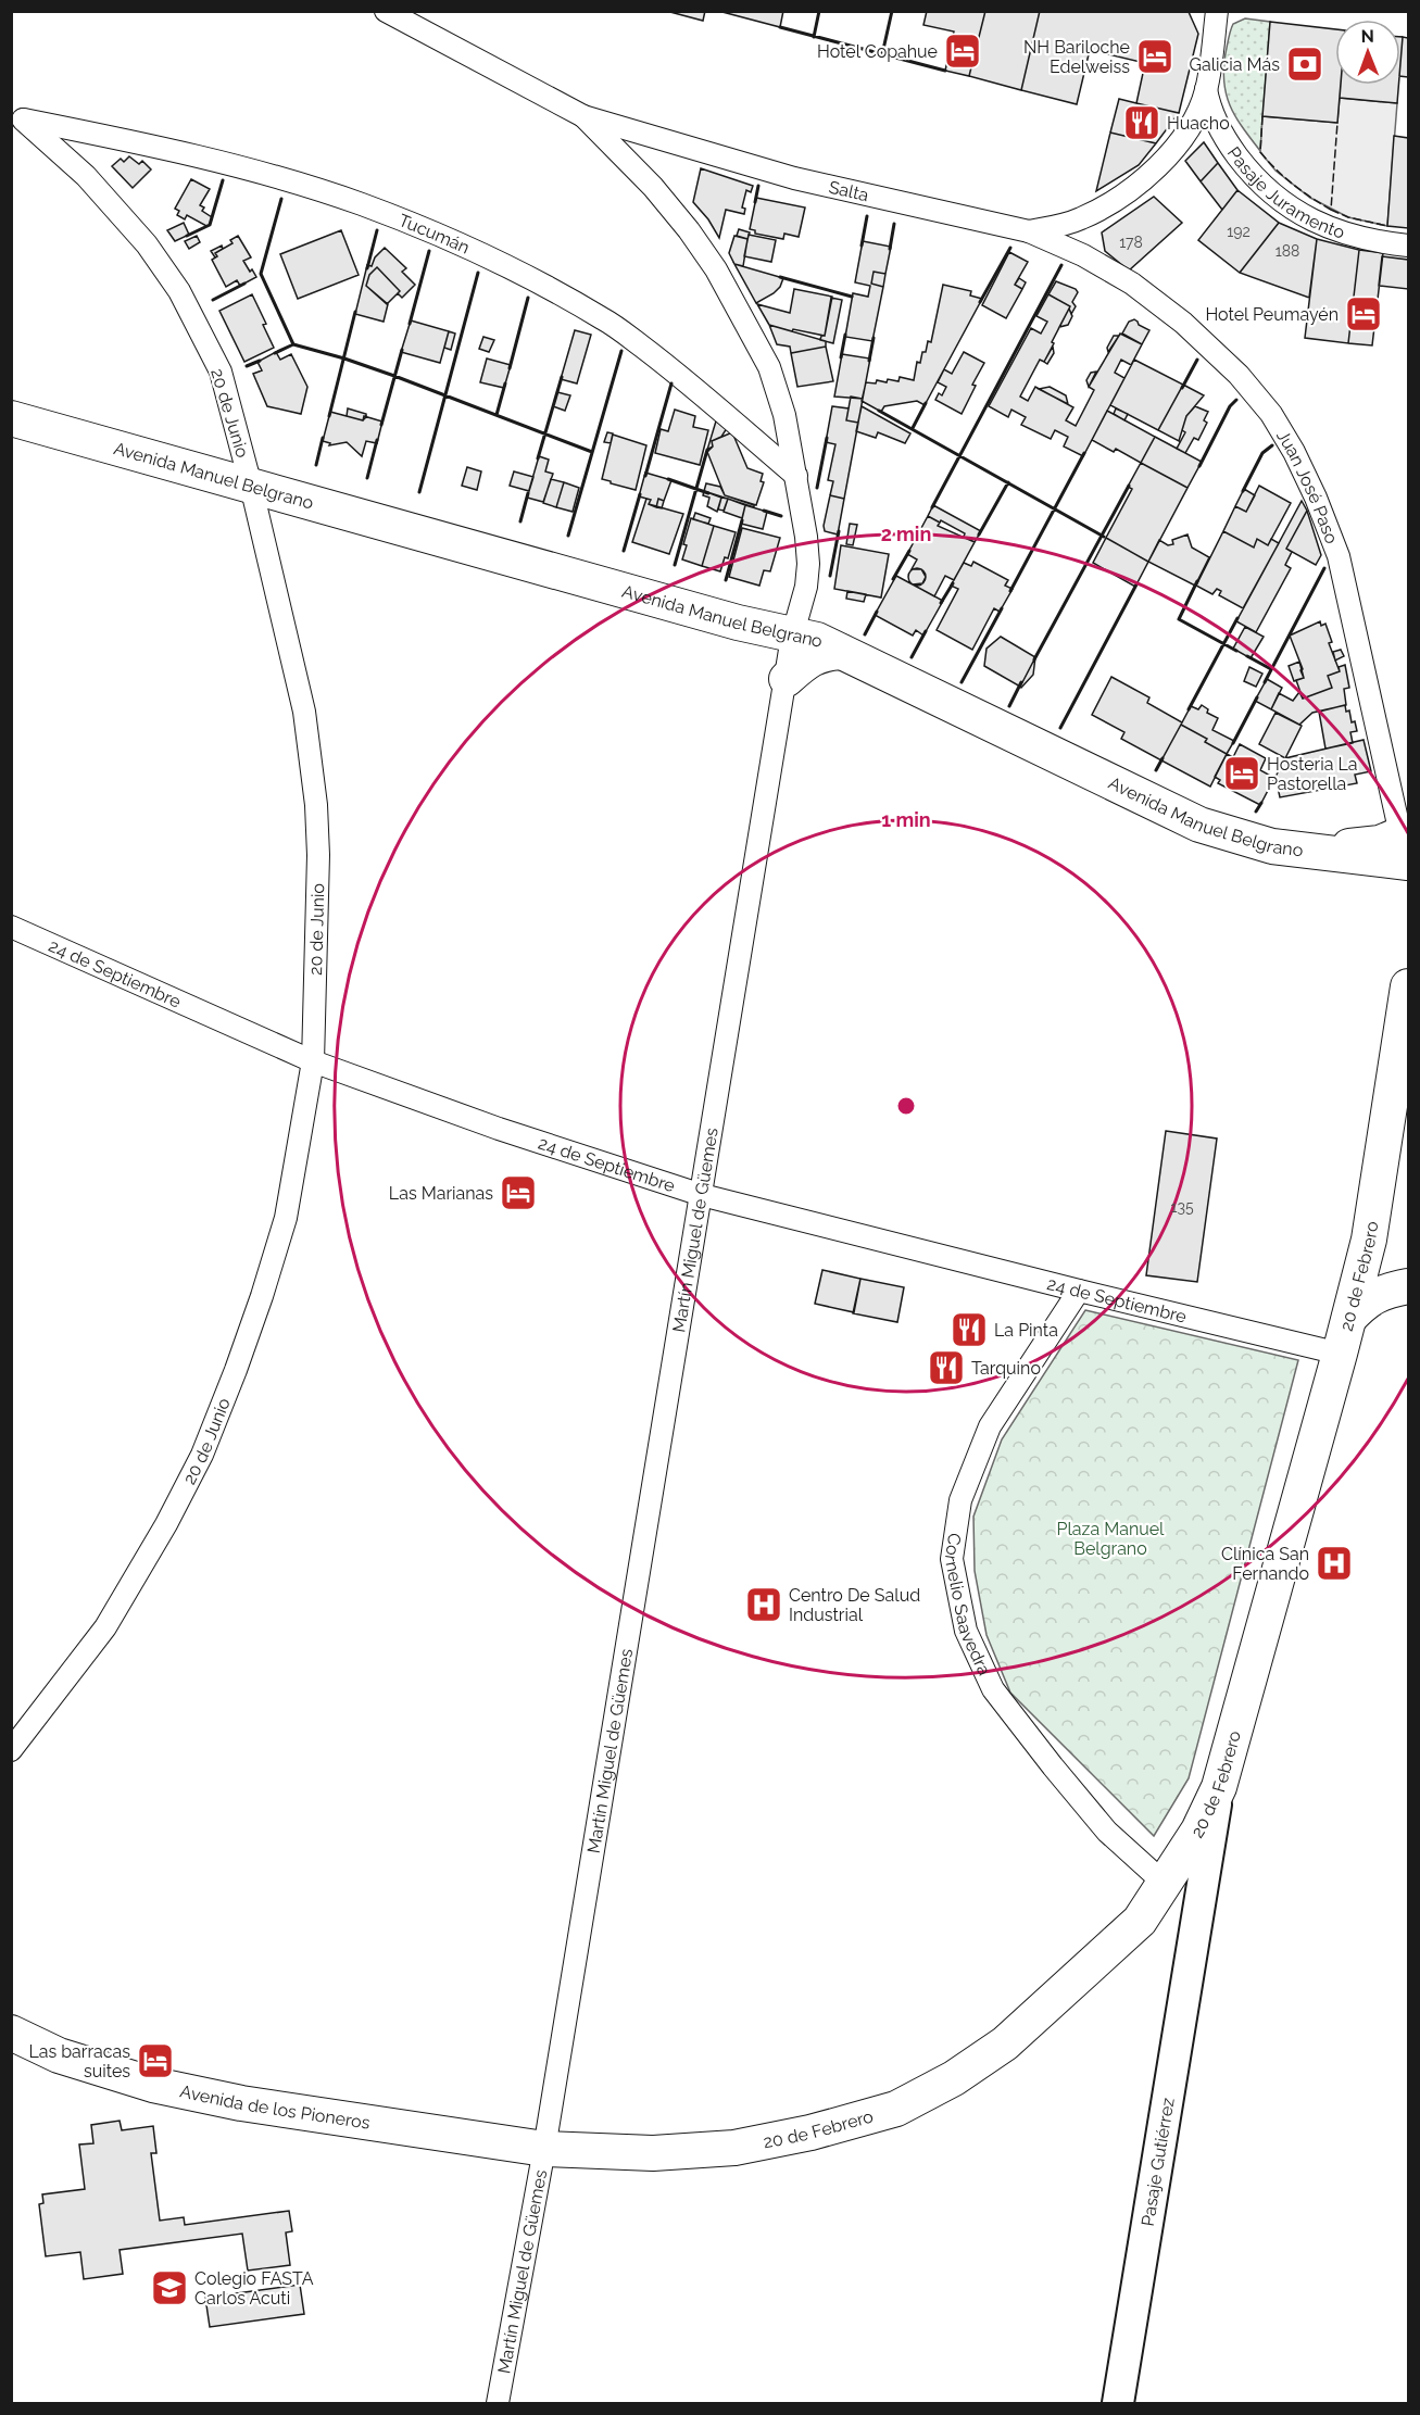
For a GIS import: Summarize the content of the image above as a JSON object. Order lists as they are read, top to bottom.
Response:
{
  "streets": {
    "main road": [
      "Avenida Manuel Belgrano",
      "20 de Febrero",
      "Avenida de los Pioneros",
      "Pasaje Gutiérrez"
    ],
    "street": [
      "Pasaje Juramento",
      "Salta",
      "Tucumán",
      "20 de Junio",
      "Juan José Paso",
      "24 de Septiembre",
      "Martín Miguel de Güemes",
      "Cornelio Saavedra"
    ]
  },
  "crossings": [
    ["Pasaje Juramento", "Salta"],
    ["Salta", "Juan José Paso"],
    ["Salta", "Martín Miguel de Güemes"],
    ["Tucumán", "20 de Junio"],
    ["Tucumán", "Martín Miguel de Güemes"],
    ["20 de Junio", "Avenida Manuel Belgrano"],
    ["20 de Junio", "24 de Septiembre"],
    ["Avenida Manuel Belgrano", "Juan José Paso"],
    ["Avenida Manuel Belgrano", "Martín Miguel de Güemes"],
    ["24 de Septiembre", "Martín Miguel de Güemes"],
    ["24 de Septiembre", "20 de Febrero"],
    ["24 de Septiembre", "Cornelio Saavedra"],
    ["Martín Miguel de Güemes", "20 de Febrero"],
    ["Martín Miguel de Güemes", "Avenida de los Pioneros"],
    ["20 de Febrero", "Cornelio Saavedra"],
    ["20 de Febrero", "Avenida de los Pioneros"],
    ["20 de Febrero", "Pasaje Gutiérrez"]
  ],
  "parks": ["Plaza Manuel Belgrano"],
  "places": {
    "hotel": [
      "Hotel Copahue",
      "NH Bariloche Edelweiss",
      "Hotel Peumayén",
      "Hosteria La Pastorella",
      "Las Marianas",
      "Las barracas suites"
    ],
    "bank": ["Galicia Más"],
    "restaurant": ["Huacho", "La Pinta", "Tarquino"],
    "hospital": ["Clínica San Fernando", "Centro De Salud Industrial"],
    "school or university": ["Colegio FASTA Carlos Acuti"]
  },
  "house_numbers": [
    "192",
    "178",
    "188",
    "135"
  ],
  "north": "top",
  "rings": ["2 min", "1 min"]
}
